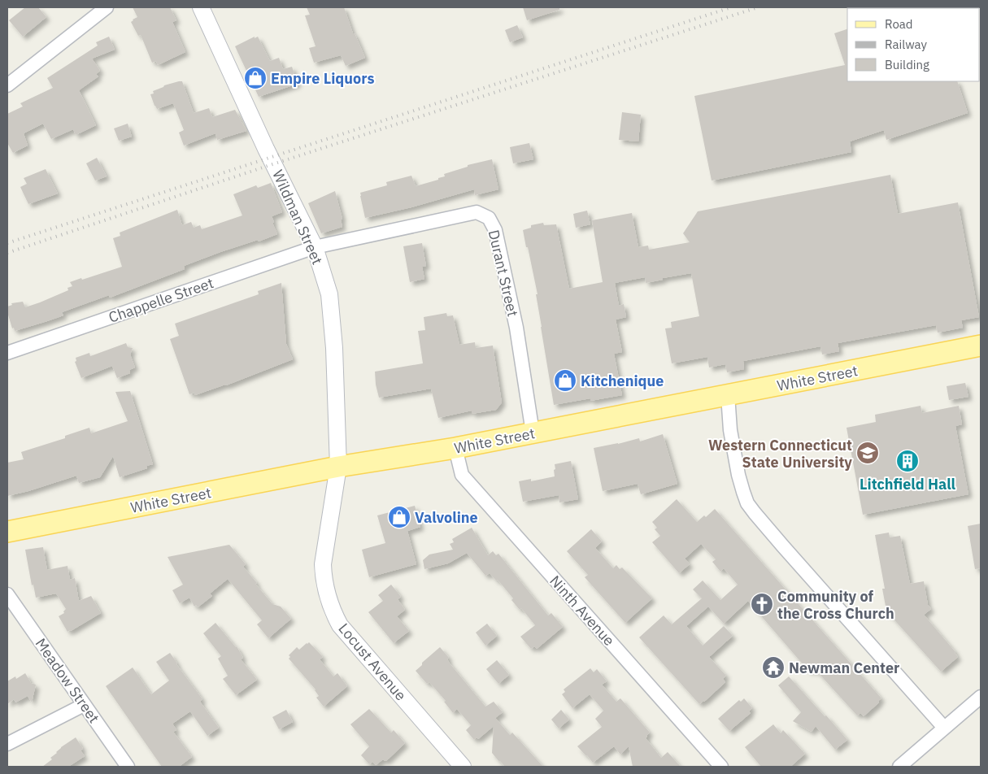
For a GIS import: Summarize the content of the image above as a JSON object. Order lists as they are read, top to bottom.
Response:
{
  "streets": {
    "main road": ["White Street"],
    "street": [
      "Wildman Street",
      "Durant Street",
      "Chappelle Street",
      "Ninth Avenue",
      "Locust Avenue",
      "Meadow Street"
    ]
  },
  "crossings": [
    ["Wildman Street", "Durant Street"],
    ["Wildman Street", "Chappelle Street"],
    ["Wildman Street", "White Street"],
    ["Wildman Street", "Locust Avenue"],
    ["Durant Street", "Chappelle Street"],
    ["Durant Street", "White Street"],
    ["White Street", "Ninth Avenue"],
    ["White Street", "Locust Avenue"]
  ],
  "places": {
    "shop": ["Empire Liquors", "Kitchenique", "Valvoline"],
    "school or university": ["Western Connecticut State University"],
    "building": ["Litchfield Hall"],
    "church": ["Community of the Cross Church"],
    "temple": ["Newman Center"]
  },
  "legend": ["Road", "Railway", "Building"]
}
